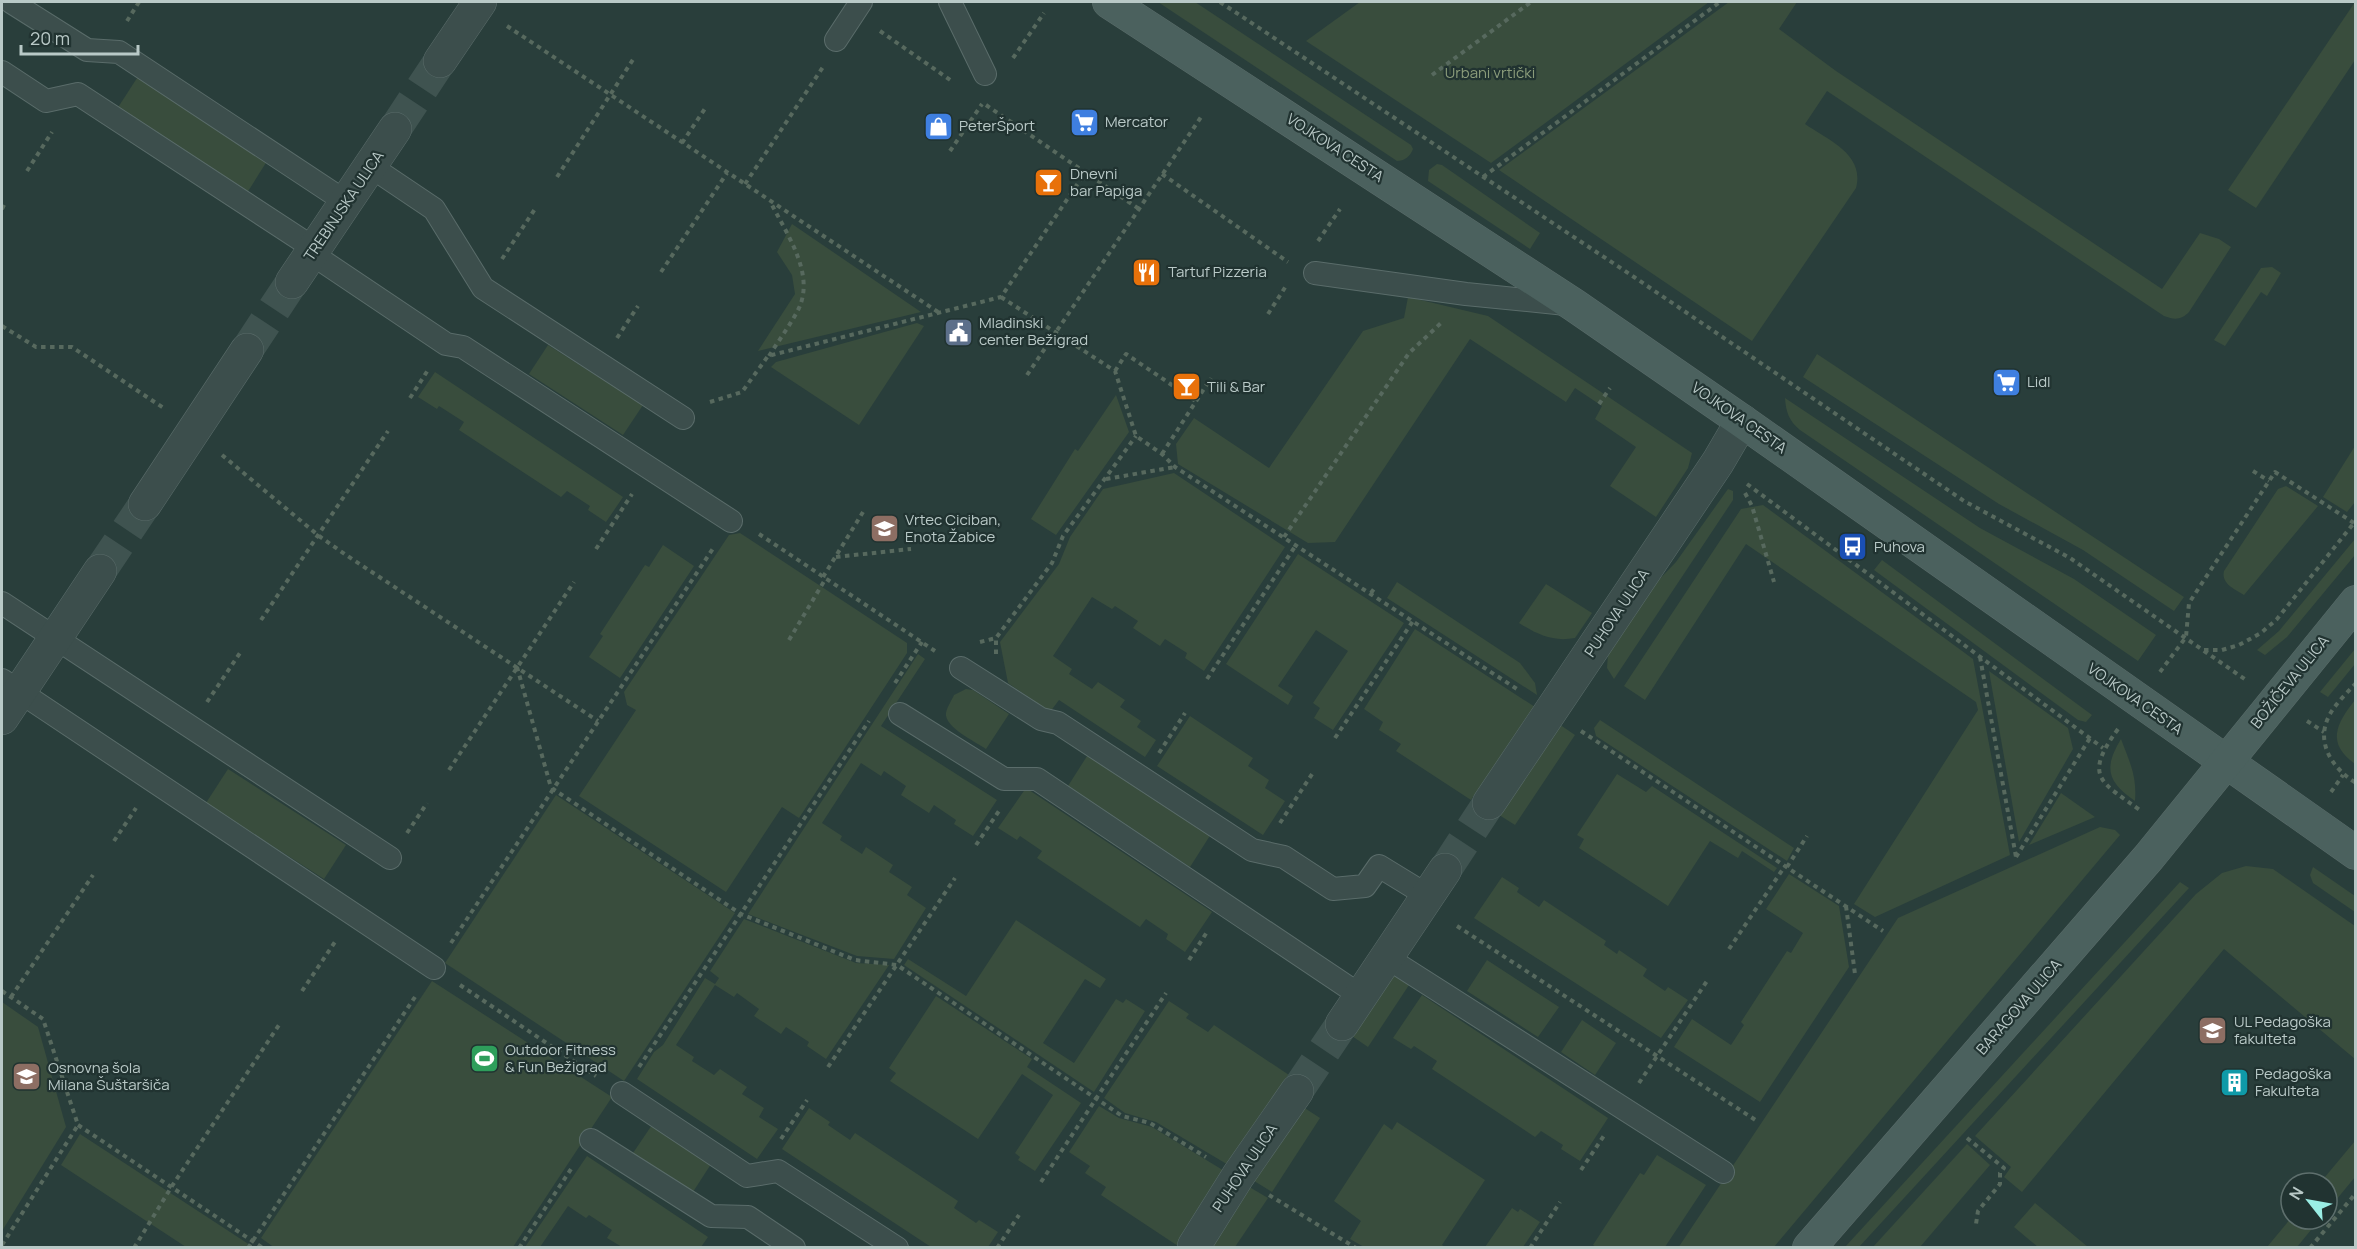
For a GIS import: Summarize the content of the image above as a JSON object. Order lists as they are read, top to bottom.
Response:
{
  "streets": {
    "street": [
      "VOJKOVA CESTA",
      "TREBINJSKA ULICA",
      "PUHOVA ULICA",
      "BOŽIČEVA ULICA",
      "BARAGOVA ULICA"
    ]
  },
  "crossings": [
    ["VOJKOVA CESTA", "PUHOVA ULICA"],
    ["VOJKOVA CESTA", "BOŽIČEVA ULICA"],
    ["VOJKOVA CESTA", "BARAGOVA ULICA"],
    ["BOŽIČEVA ULICA", "BARAGOVA ULICA"]
  ],
  "parks": ["Urbani vrtički"],
  "places": {
    "supermarket": ["Mercator", "Lidl"],
    "shop": ["PeterŠport"],
    "bar": ["Dnevni bar Papiga", "Tili & Bar"],
    "restaurant": ["Tartuf Pizzeria"],
    "public building": ["Mladinski center Bežigrad"],
    "school or university": ["Vrtec Ciciban, Enota Žabice", "UL Pedagoška fakulteta", "Osnovna šola Milana Šuštaršiča"],
    "bus stop": ["Puhova"],
    "sports": ["Outdoor Fitness & Fun Bežigrad"],
    "building": ["Pedagoška Fakulteta"]
  },
  "scale_bar": "20 m",
  "north": "top left"
}
